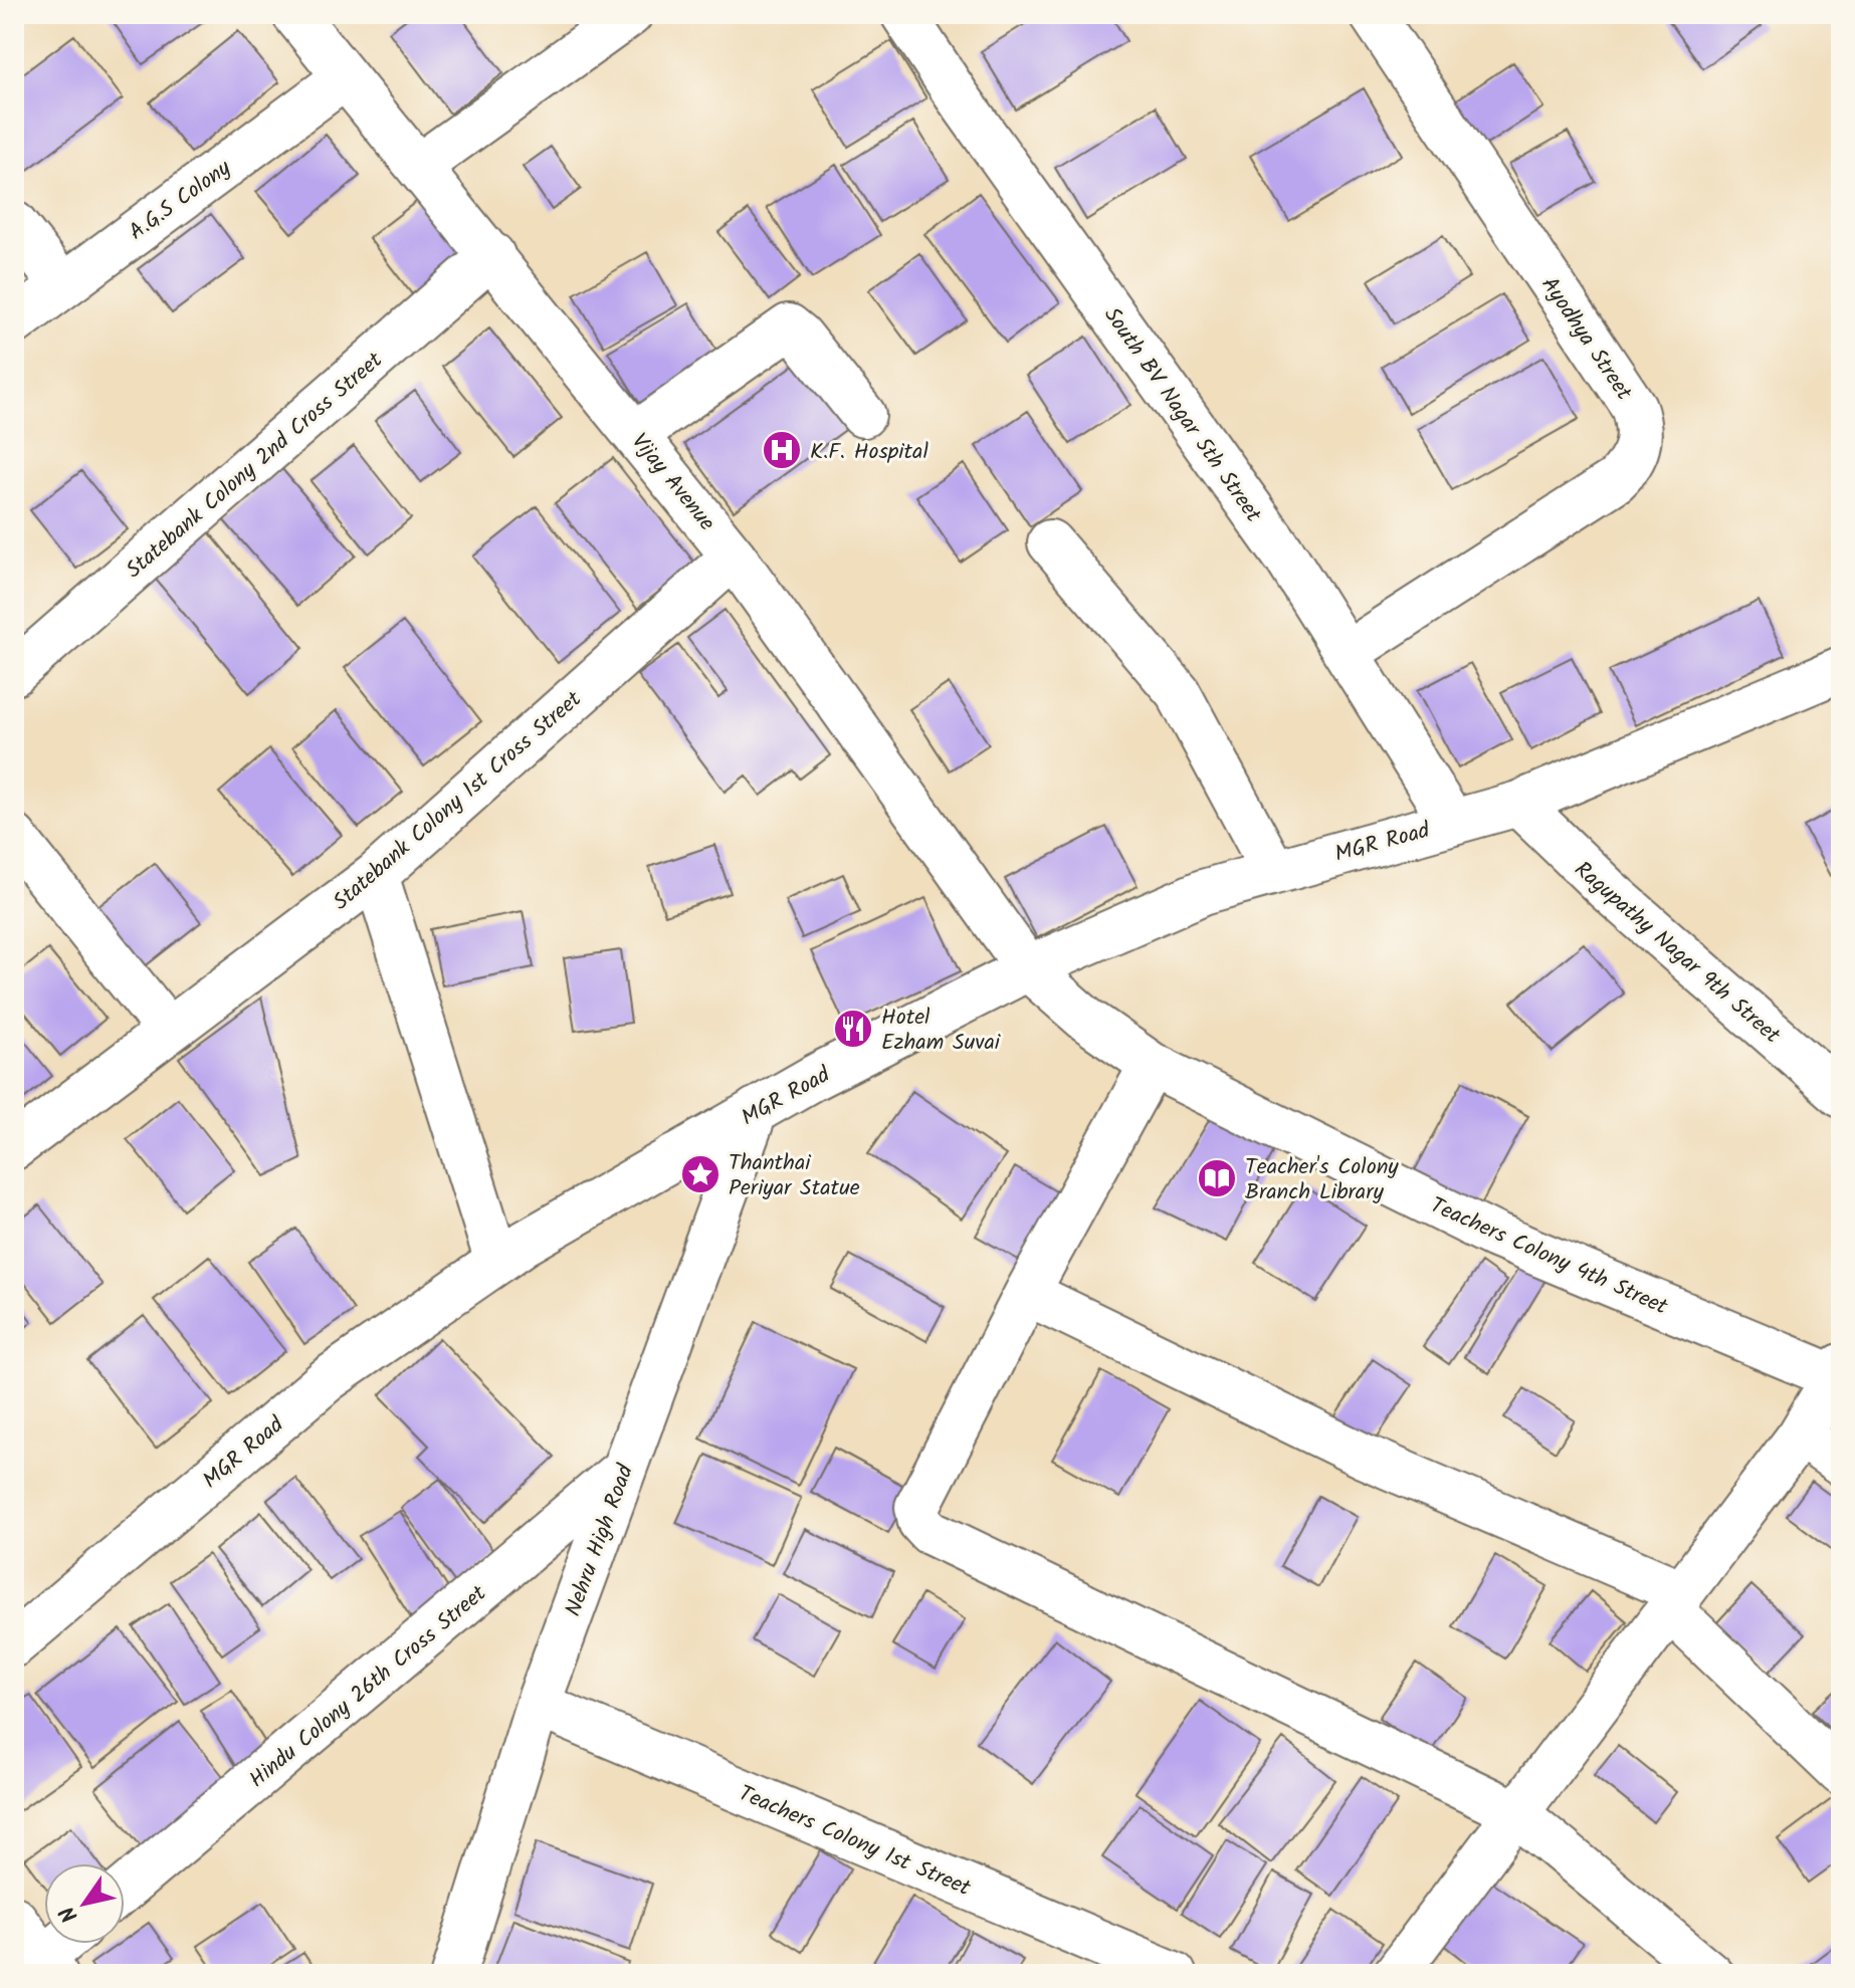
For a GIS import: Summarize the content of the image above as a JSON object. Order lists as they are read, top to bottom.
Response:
{
  "streets": {
    "street": [
      "A.G.S Colony",
      "Ayodhya Street",
      "South BV Nagar 5th Street",
      "Statebank Colony 2nd Cross Street",
      "Vijay Avenue",
      "Statebank Colony 1st Cross Street",
      "MGR Road",
      "Ragupathy Nagar 9th Street",
      "Teachers Colony 4th Street",
      "Nehru High Road",
      "Hindu Colony 26th Cross Street",
      "Teachers Colony 1st Street"
    ]
  },
  "crossings": [
    ["A.G.S Colony", "Vijay Avenue"],
    ["Ayodhya Street", "South BV Nagar 5th Street"],
    ["South BV Nagar 5th Street", "MGR Road"],
    ["Statebank Colony 2nd Cross Street", "Vijay Avenue"],
    ["Vijay Avenue", "Statebank Colony 1st Cross Street"],
    ["Vijay Avenue", "MGR Road"],
    ["Vijay Avenue", "Teachers Colony 4th Street"],
    ["MGR Road", "Ragupathy Nagar 9th Street"],
    ["MGR Road", "Teachers Colony 4th Street"],
    ["MGR Road", "Nehru High Road"],
    ["Nehru High Road", "Hindu Colony 26th Cross Street"],
    ["Nehru High Road", "Teachers Colony 1st Street"]
  ],
  "places": {
    "hospital": ["K.F. Hospital"],
    "restaurant": ["Hotel Ezham Suvai"],
    "place": ["Thanthai Periyar Statue"],
    "library": ["Teacher's Colony Branch Library"]
  },
  "north": "bottom left"
}
